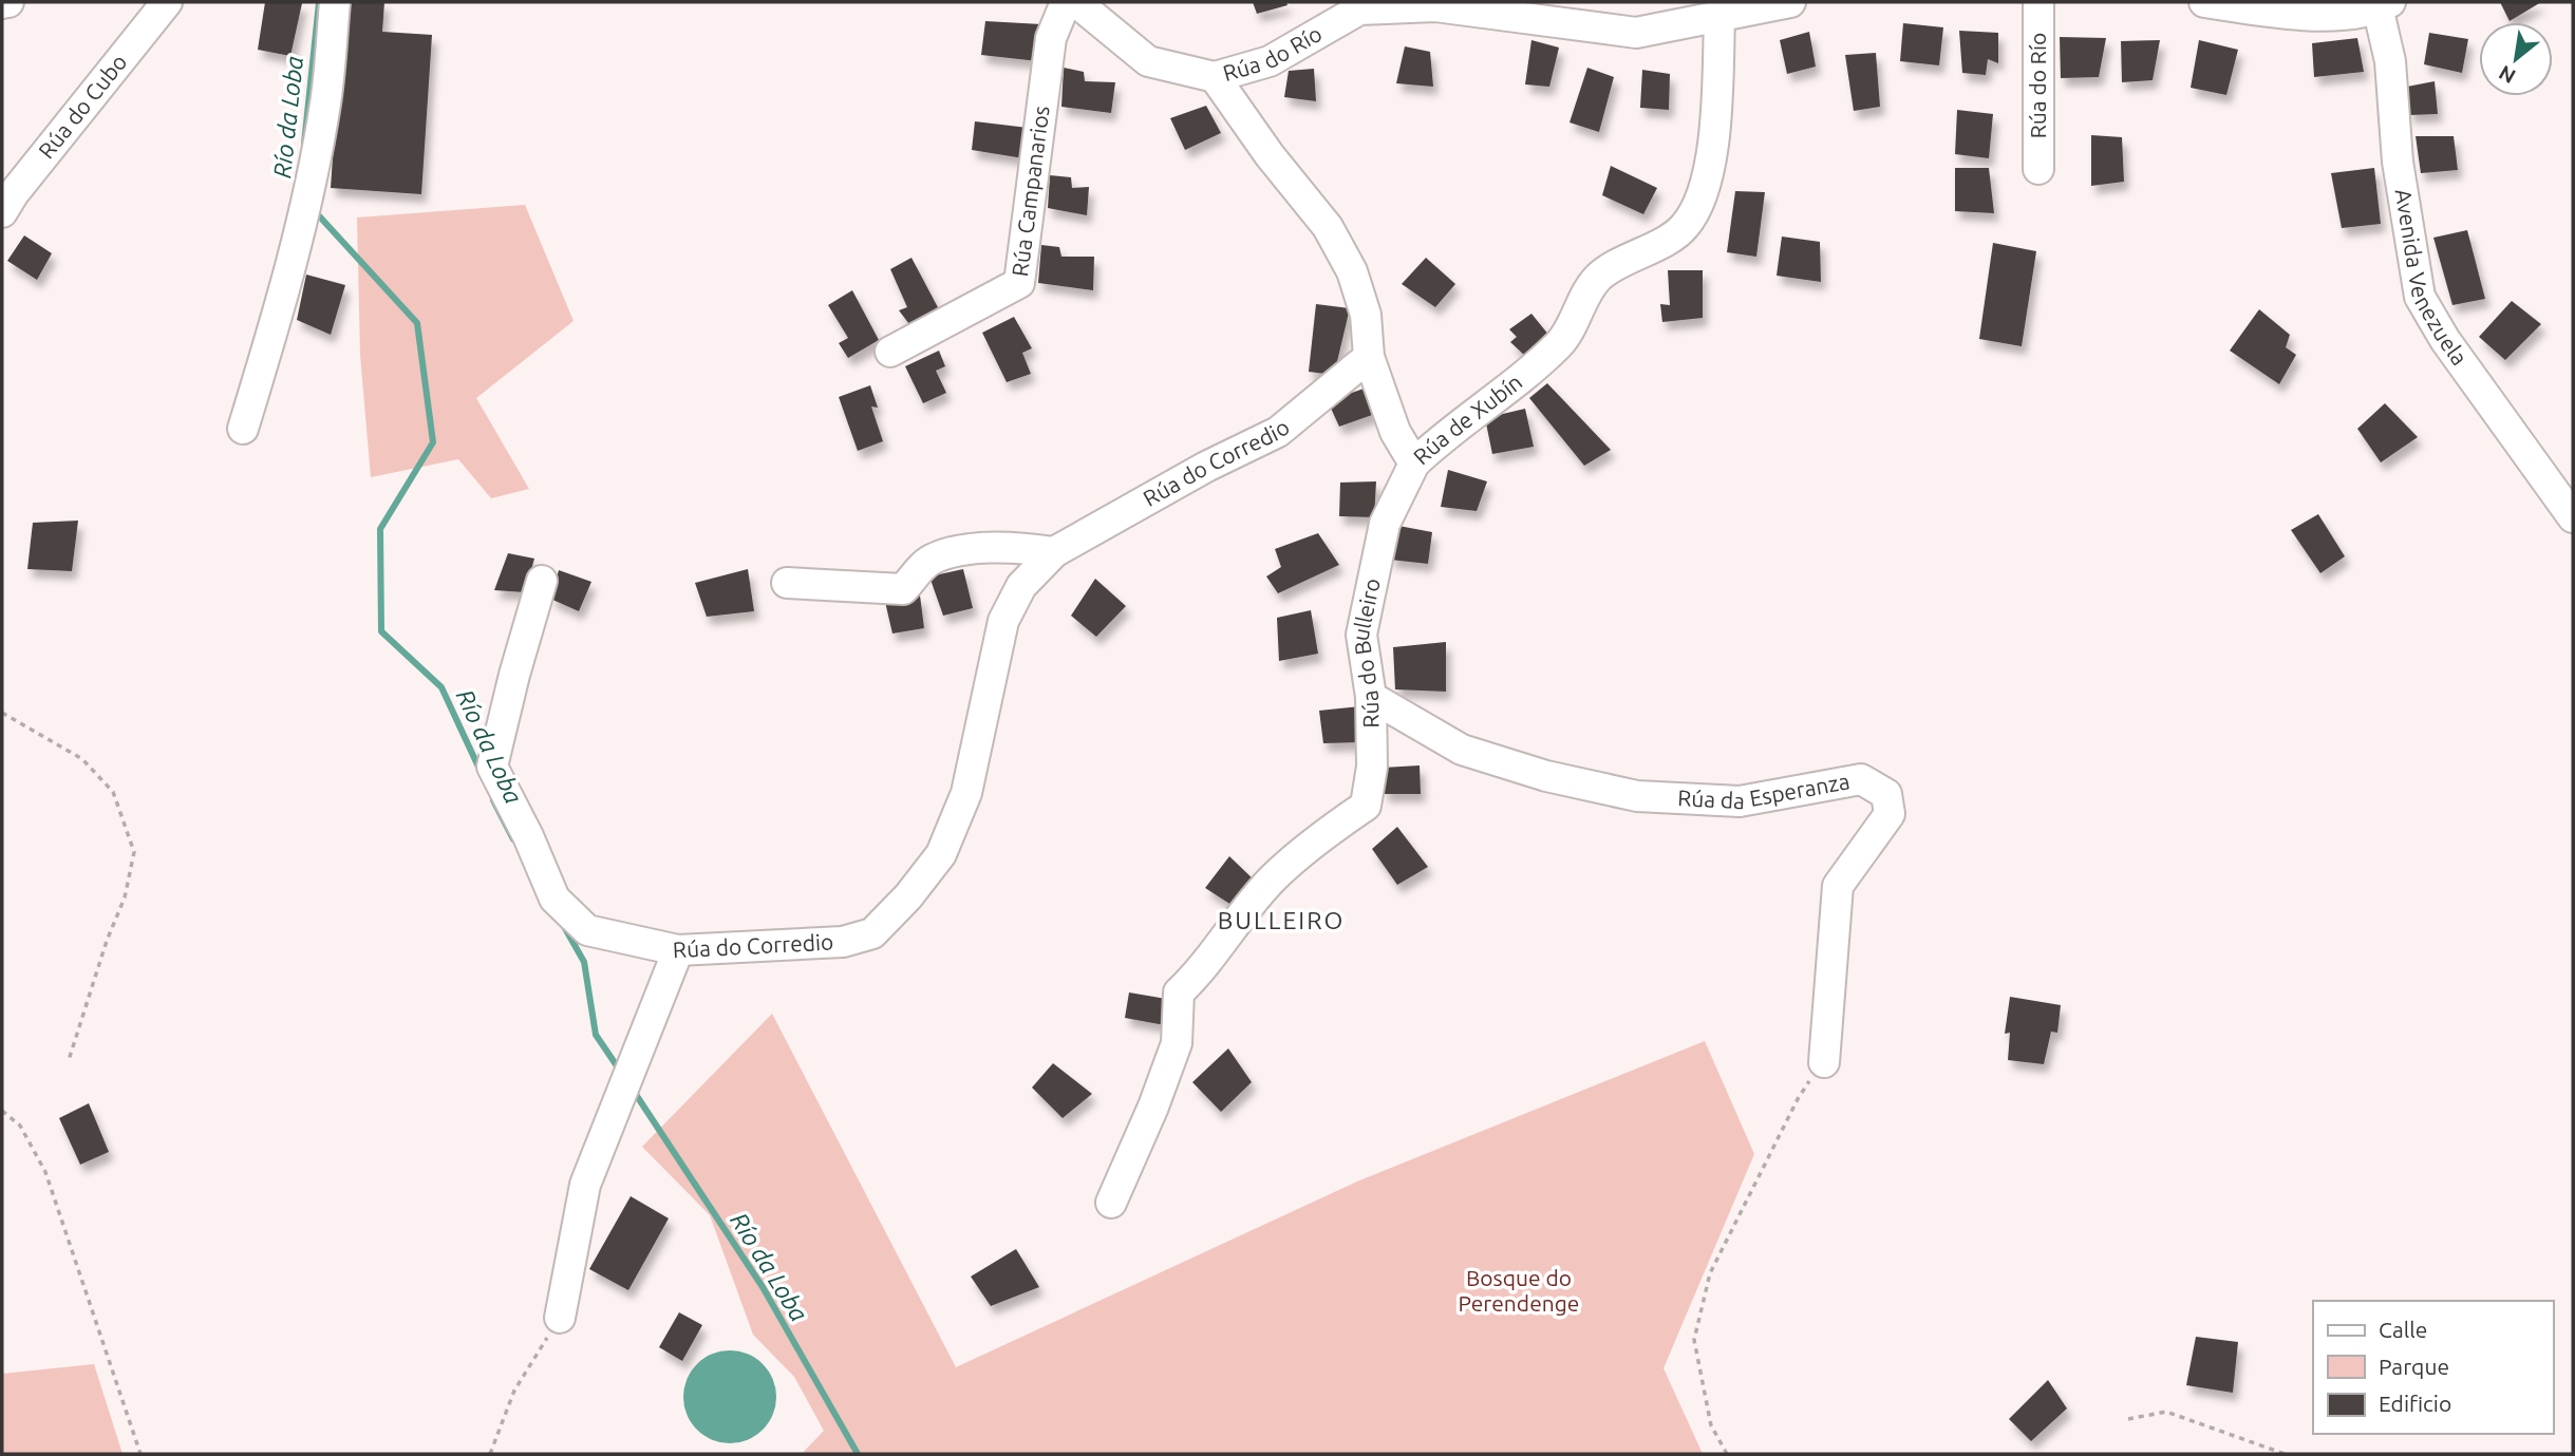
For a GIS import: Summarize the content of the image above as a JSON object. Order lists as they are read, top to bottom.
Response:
{
  "streets": {
    "street": [
      "Rúa do Río",
      "Rúa do Cubo",
      "Rúa Campanarios",
      "Avenida Venezuela",
      "Rúa de Xubín",
      "Rúa do Corredio",
      "Rúa do Bulleiro",
      "Rúa da Esperanza"
    ]
  },
  "crossings": [
    ["Rúa do Río", "Rúa de Xubín"],
    ["Rúa de Xubín", "Rúa do Corredio"],
    ["Rúa de Xubín", "Rúa do Bulleiro"],
    ["Rúa do Bulleiro", "Rúa da Esperanza"]
  ],
  "districts": ["BULLEIRO"],
  "water": ["Río da Loba"],
  "parks": ["Bosque do Perendenge"],
  "legend": ["Calle", "Parque", "Edificio"],
  "north": "bottom left"
}
